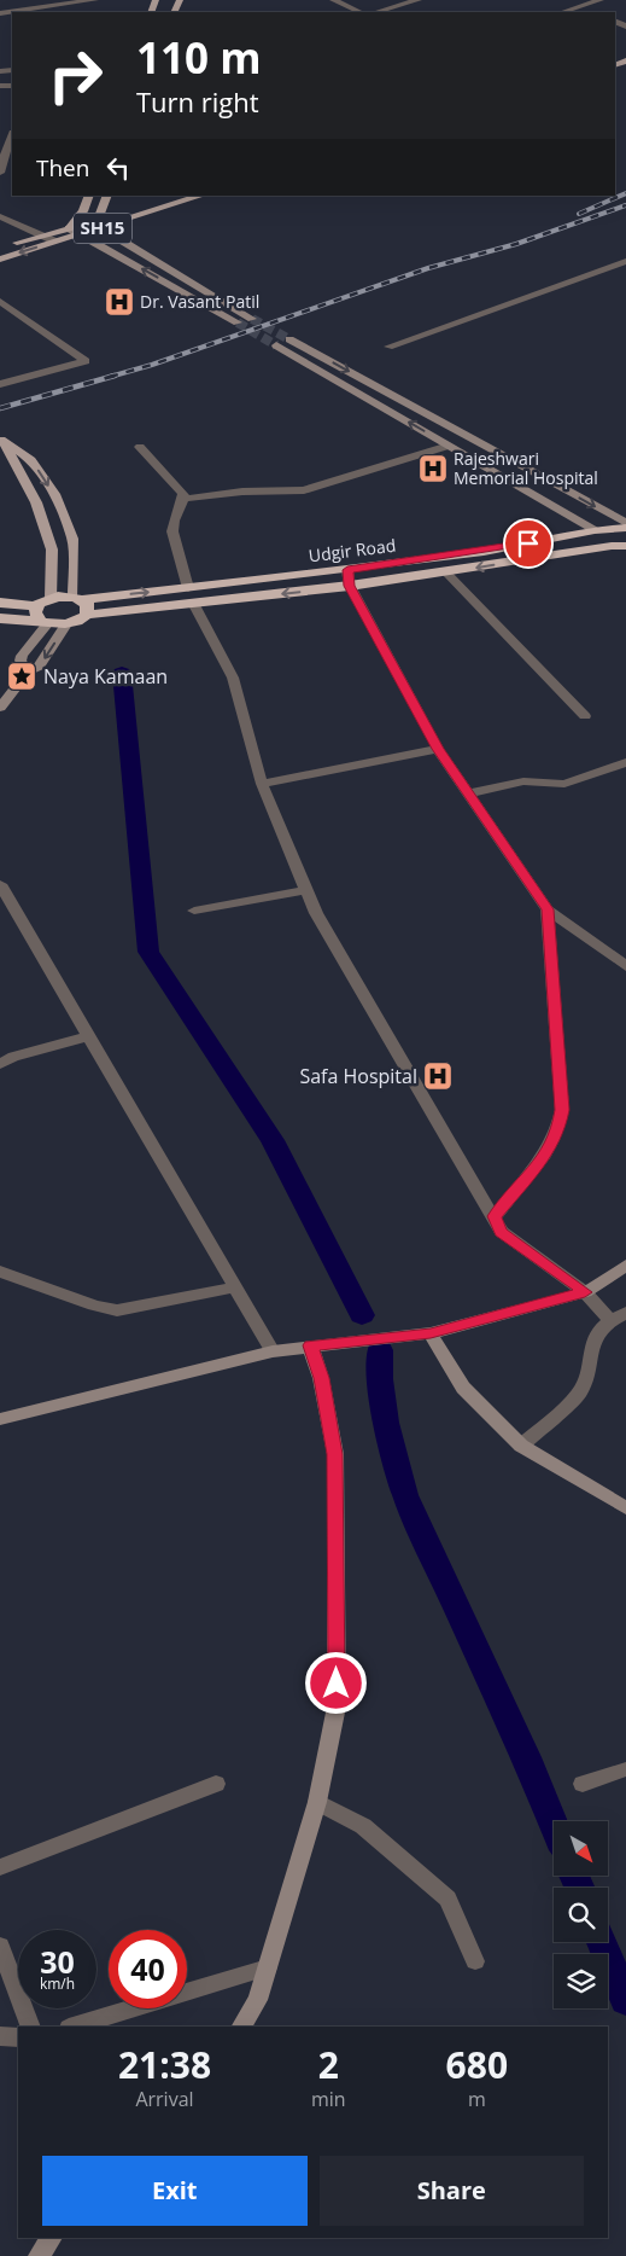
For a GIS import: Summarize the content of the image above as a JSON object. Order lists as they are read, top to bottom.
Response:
{
  "streets": {
    "highway": ["Udgir Road"],
    "main road": ["SH15"]
  },
  "places": {
    "hospital": ["Dr. Vasant Patil", "Rajeshwari Memorial Hospital", "Safa Hospital"],
    "place": ["Naya Kamaan"]
  },
  "north": "bottom right",
  "page": {
    "turn": ["110 m", "Turn right"],
    "then": "Then",
    "speed": "30 km/h",
    "limit": "40",
    "eta": [
      "21:38",
      "Arrival",
      "2",
      "min",
      "680",
      "m"
    ],
    "buttons": ["Exit", "Share"]
  }
}
